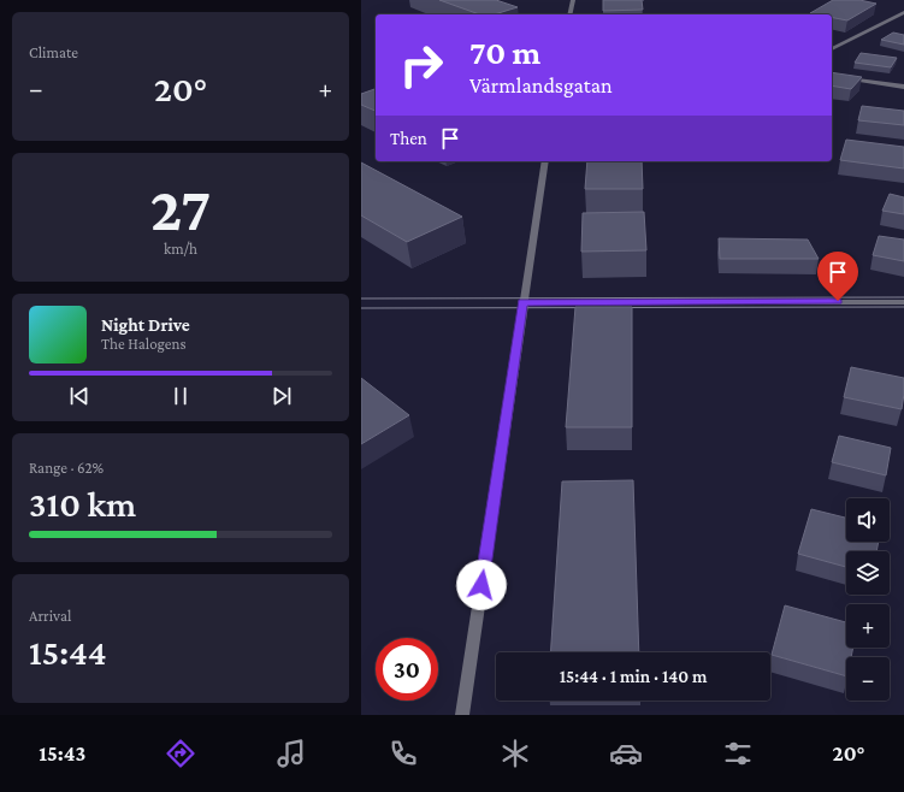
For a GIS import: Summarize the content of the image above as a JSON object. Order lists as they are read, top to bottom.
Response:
{
  "page": {
    "tile": [
      "Climate",
      ["27", "km/h"],
      ["Range · 62%", "310 km"],
      ["Arrival", "15:44"]
    ],
    "turn": ["70 m", "Värmlandsgatan"],
    "heat": ["−", "20°", "+"],
    "then": "Then",
    "song": ["Night Drive", "The Halogens"],
    "map_buttons": ["+", "−"],
    "limit": "30",
    "trip": "15:44 · 1 min · 140 m",
    "tabs": ["15:43", "20°"]
  }
}
